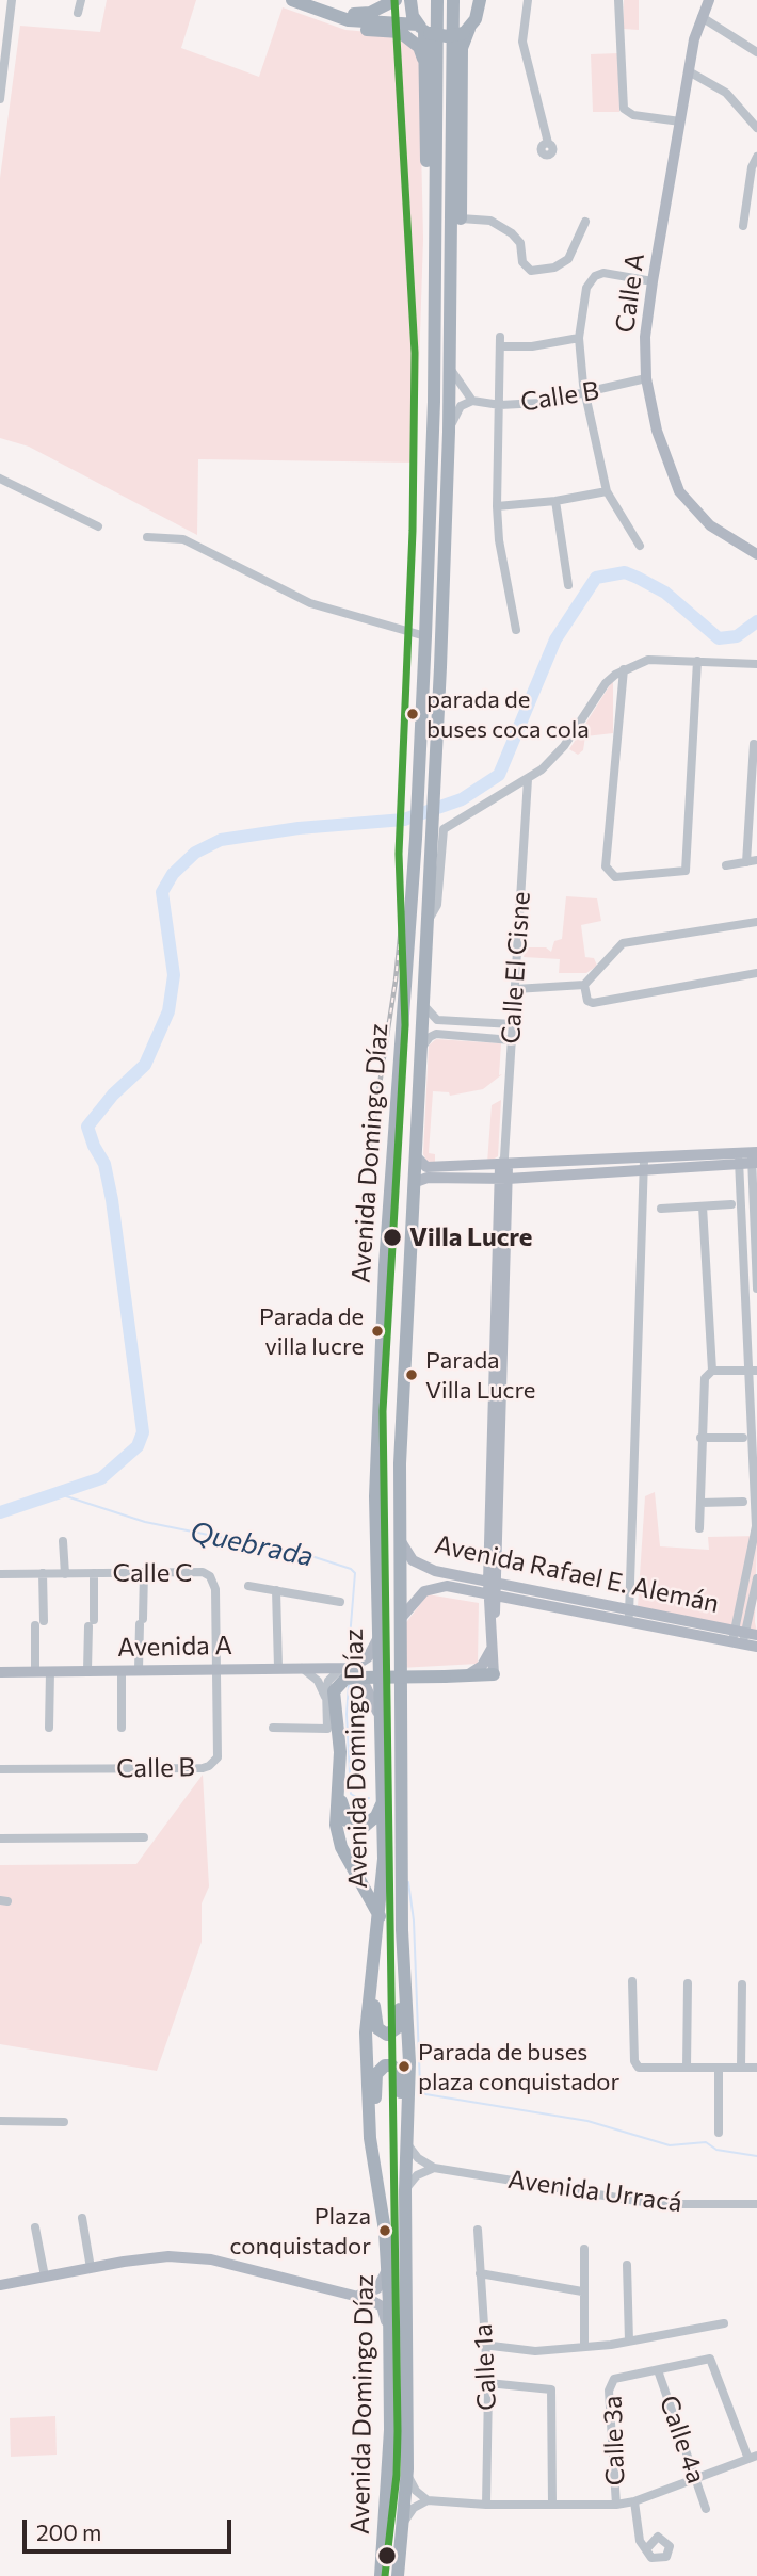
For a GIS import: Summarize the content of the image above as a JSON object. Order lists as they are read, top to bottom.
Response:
{
  "streets": {
    "main road": ["Avenida Domingo Díaz"],
    "street": [
      "Calle A",
      "Calle B",
      "Calle El Cisne",
      "Calle C",
      "Avenida Rafael E. Alemán",
      "Avenida A",
      "Avenida Urracá",
      "Calle 1a",
      "Calle 4a",
      "Calle 3a"
    ]
  },
  "crossings": [
    ["Calle A", "Calle B"],
    ["Calle B", "Calle C"],
    ["Calle B", "Avenida A"],
    ["Avenida Domingo Díaz", "Avenida Rafael E. Alemán"],
    ["Calle C", "Avenida A"],
    ["Calle 4a", "Calle 3a"]
  ],
  "water": ["Quebrada"],
  "places": [
    "parada de buses coca cola",
    "Villa Lucre",
    "Parada de villa lucre",
    "Parada Villa Lucre",
    "Parada de buses plaza conquistador",
    "Plaza conquistador"
  ],
  "scale_bar": "200 m"
}
